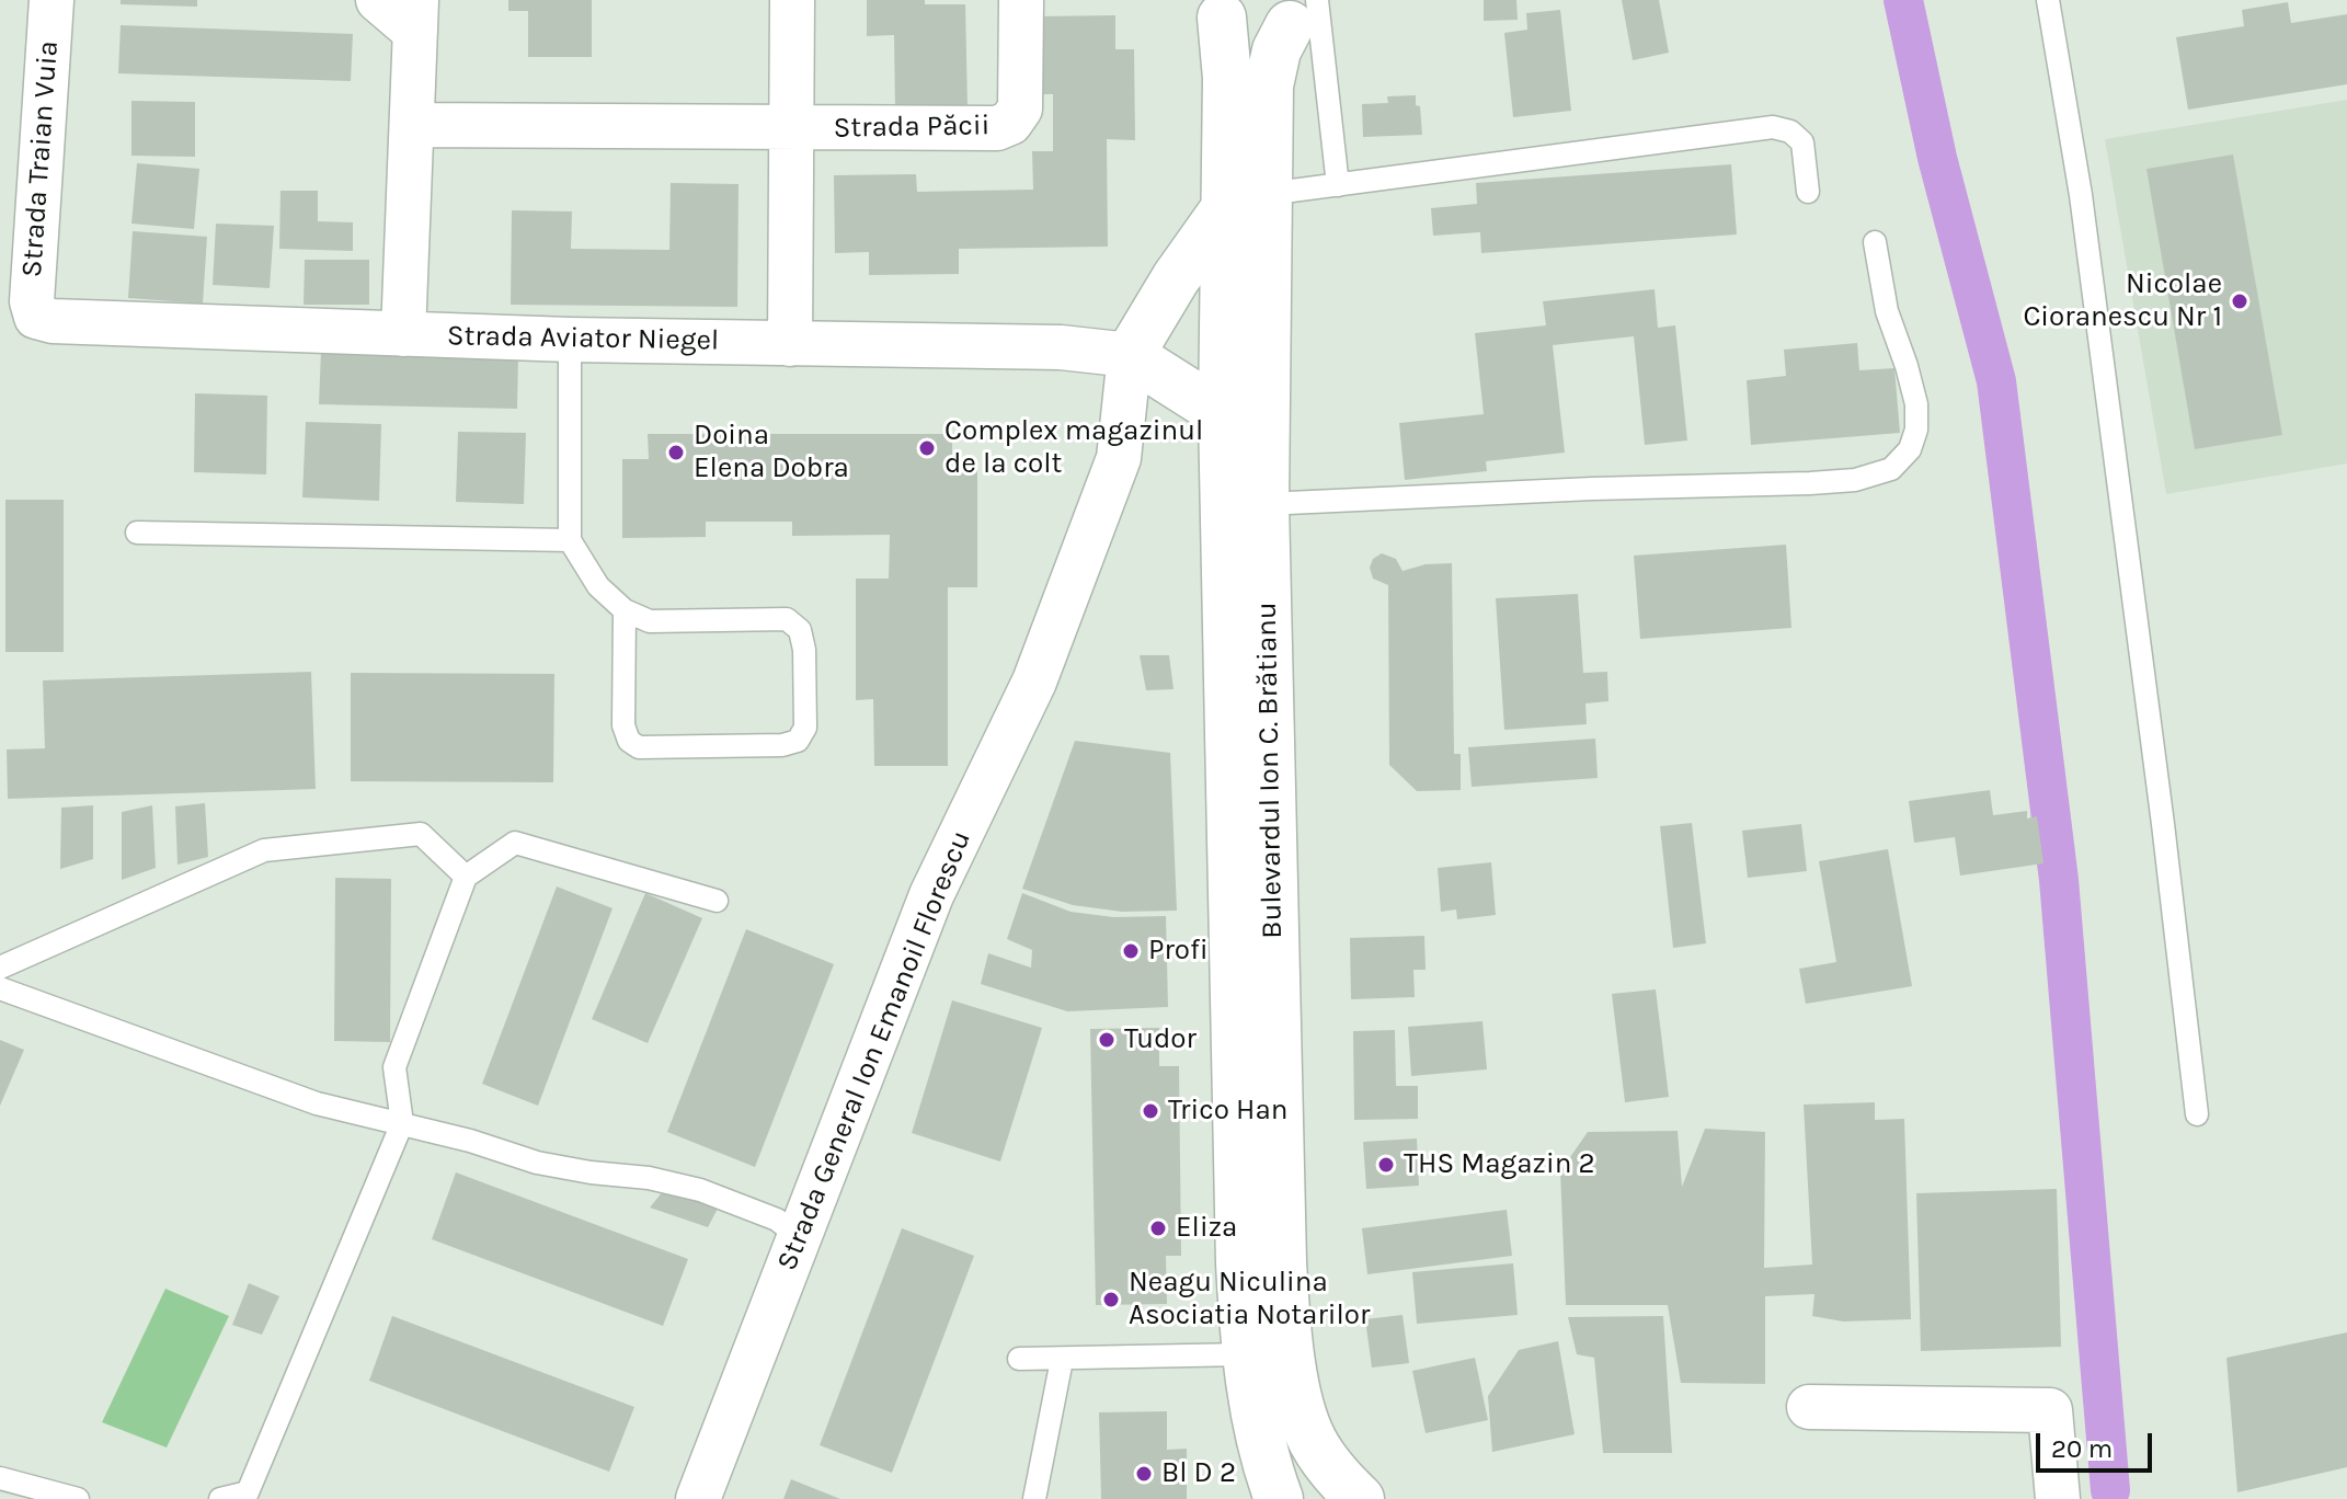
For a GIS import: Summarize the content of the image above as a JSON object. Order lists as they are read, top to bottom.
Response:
{
  "streets": {
    "main road": ["Bulevardul Ion C. Brătianu"],
    "street": [
      "Strada Păcii",
      "Strada Traian Vuia",
      "Strada Aviator Niegel",
      "Strada General Ion Emanoil Florescu"
    ]
  },
  "crossings": [
    ["Strada Păcii", "Strada Aviator Niegel"],
    ["Strada Traian Vuia", "Strada Aviator Niegel"],
    ["Strada Aviator Niegel", "Strada General Ion Emanoil Florescu"]
  ],
  "places": [
    "Nicolae Cioranescu Nr 1",
    "Complex magazinul de la colt",
    "Doina Elena Dobra",
    "Profi",
    "Tudor",
    "Trico Han",
    "THS Magazin 2",
    "Eliza",
    "Neagu Niculina Asociatia Notarilor",
    "Bl D 2"
  ],
  "scale_bar": "20 m"
}
